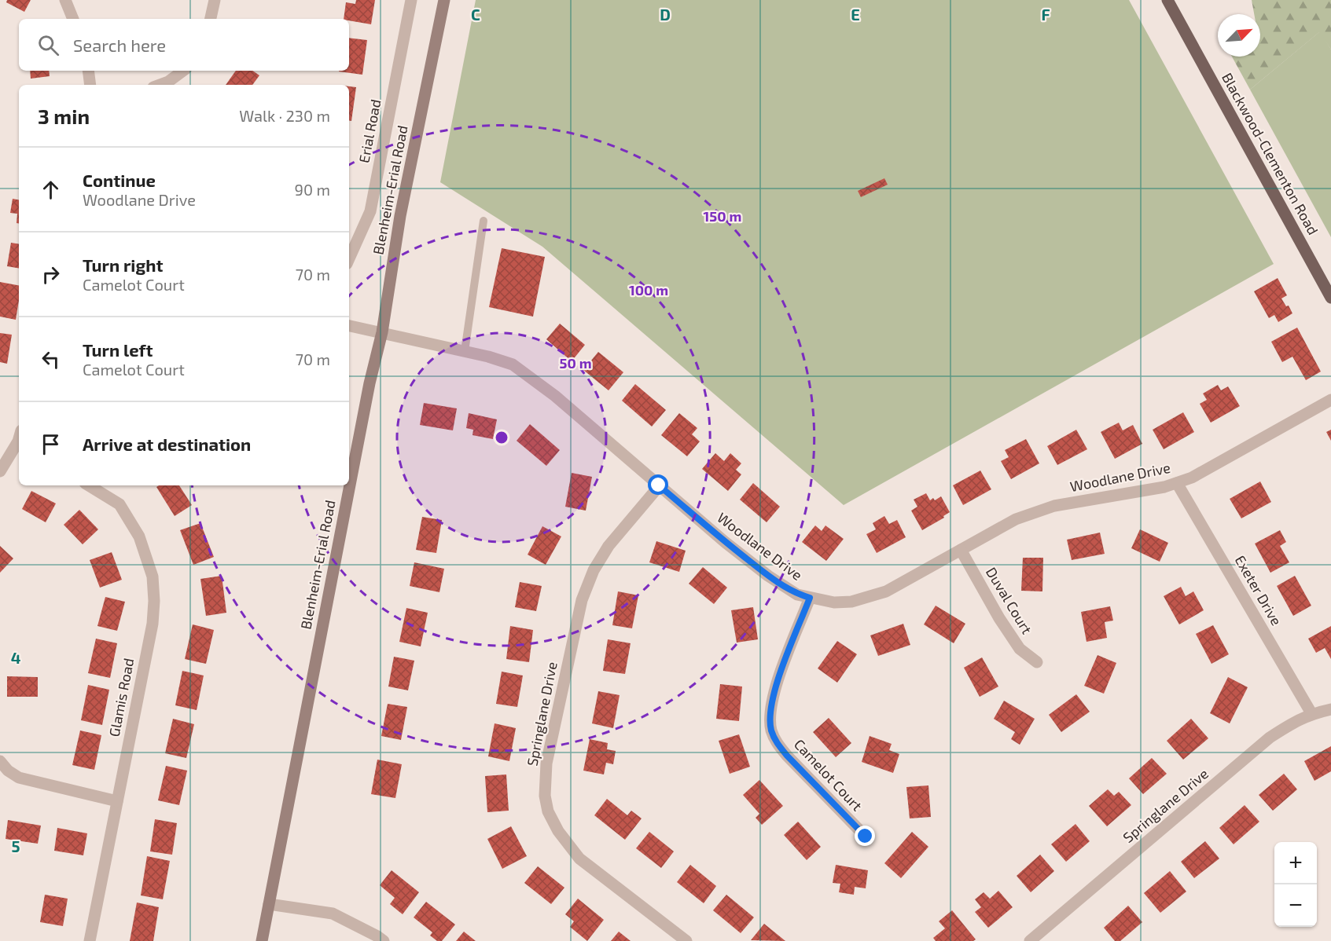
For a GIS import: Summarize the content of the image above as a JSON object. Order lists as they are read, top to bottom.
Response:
{
  "streets": {
    "main road": ["Blackwood-Clementon Road", "Blenheim-Erial Road"],
    "street": [
      "Erial Road",
      "Woodlane Drive",
      "Exeter Drive",
      "Duval Court",
      "Glamis Road",
      "Springlane Drive",
      "Camelot Court"
    ]
  },
  "crossings": [
    ["Blenheim-Erial Road", "Woodlane Drive"],
    ["Woodlane Drive", "Exeter Drive"],
    ["Woodlane Drive", "Duval Court"],
    ["Woodlane Drive", "Springlane Drive"],
    ["Woodlane Drive", "Camelot Court"],
    ["Exeter Drive", "Springlane Drive"]
  ],
  "north": "top right",
  "page": {
    "search": "Search here",
    "heading": ["3 min", "Walk · 230 m"],
    "list": [
      ["Continue", "Woodlane Drive", "90 m"],
      ["Turn right", "Camelot Court", "70 m"],
      ["Turn left", "Camelot Court", "70 m"],
      "Arrive at destination"
    ],
    "map_buttons": ["+", "−"]
  },
  "grid": {
    "columns": [
      "C",
      "D",
      "E",
      "F"
    ],
    "rows": ["4", "5"]
  },
  "rings": ["150 m", "100 m", "50 m"]
}
